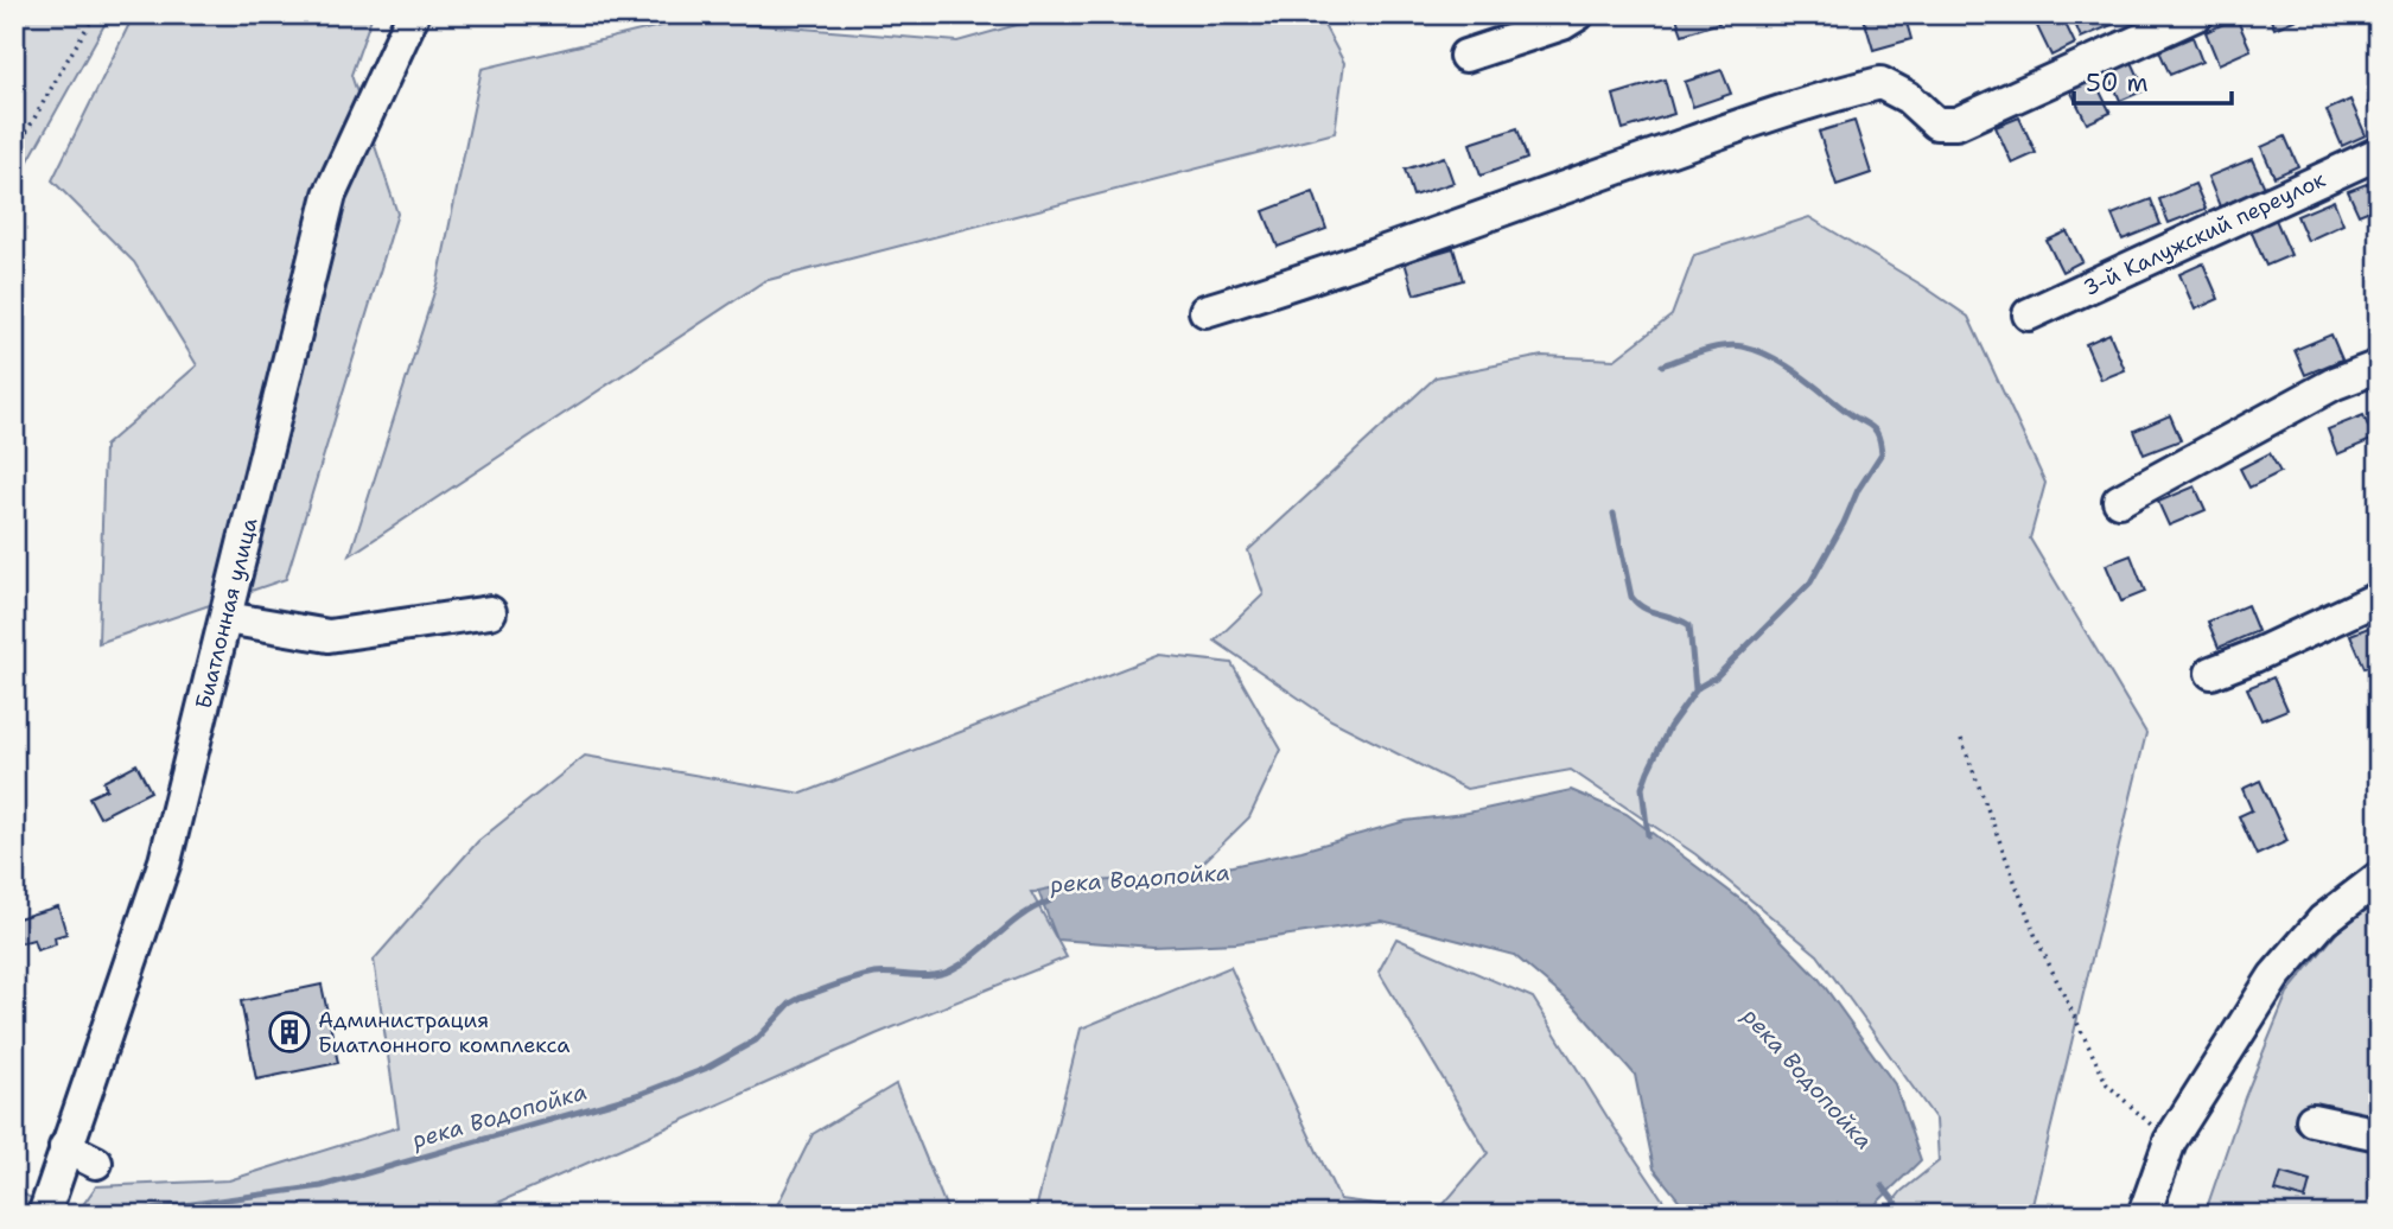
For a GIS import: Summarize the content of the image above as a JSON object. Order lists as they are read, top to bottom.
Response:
{
  "streets": {
    "street": ["3-й Калужский переулок", "Биатлонная улица"]
  },
  "water": ["река Водопойка"],
  "places": {
    "building": ["Администрация Биатлонного комплекса"]
  },
  "scale_bar": "50 m"
}
